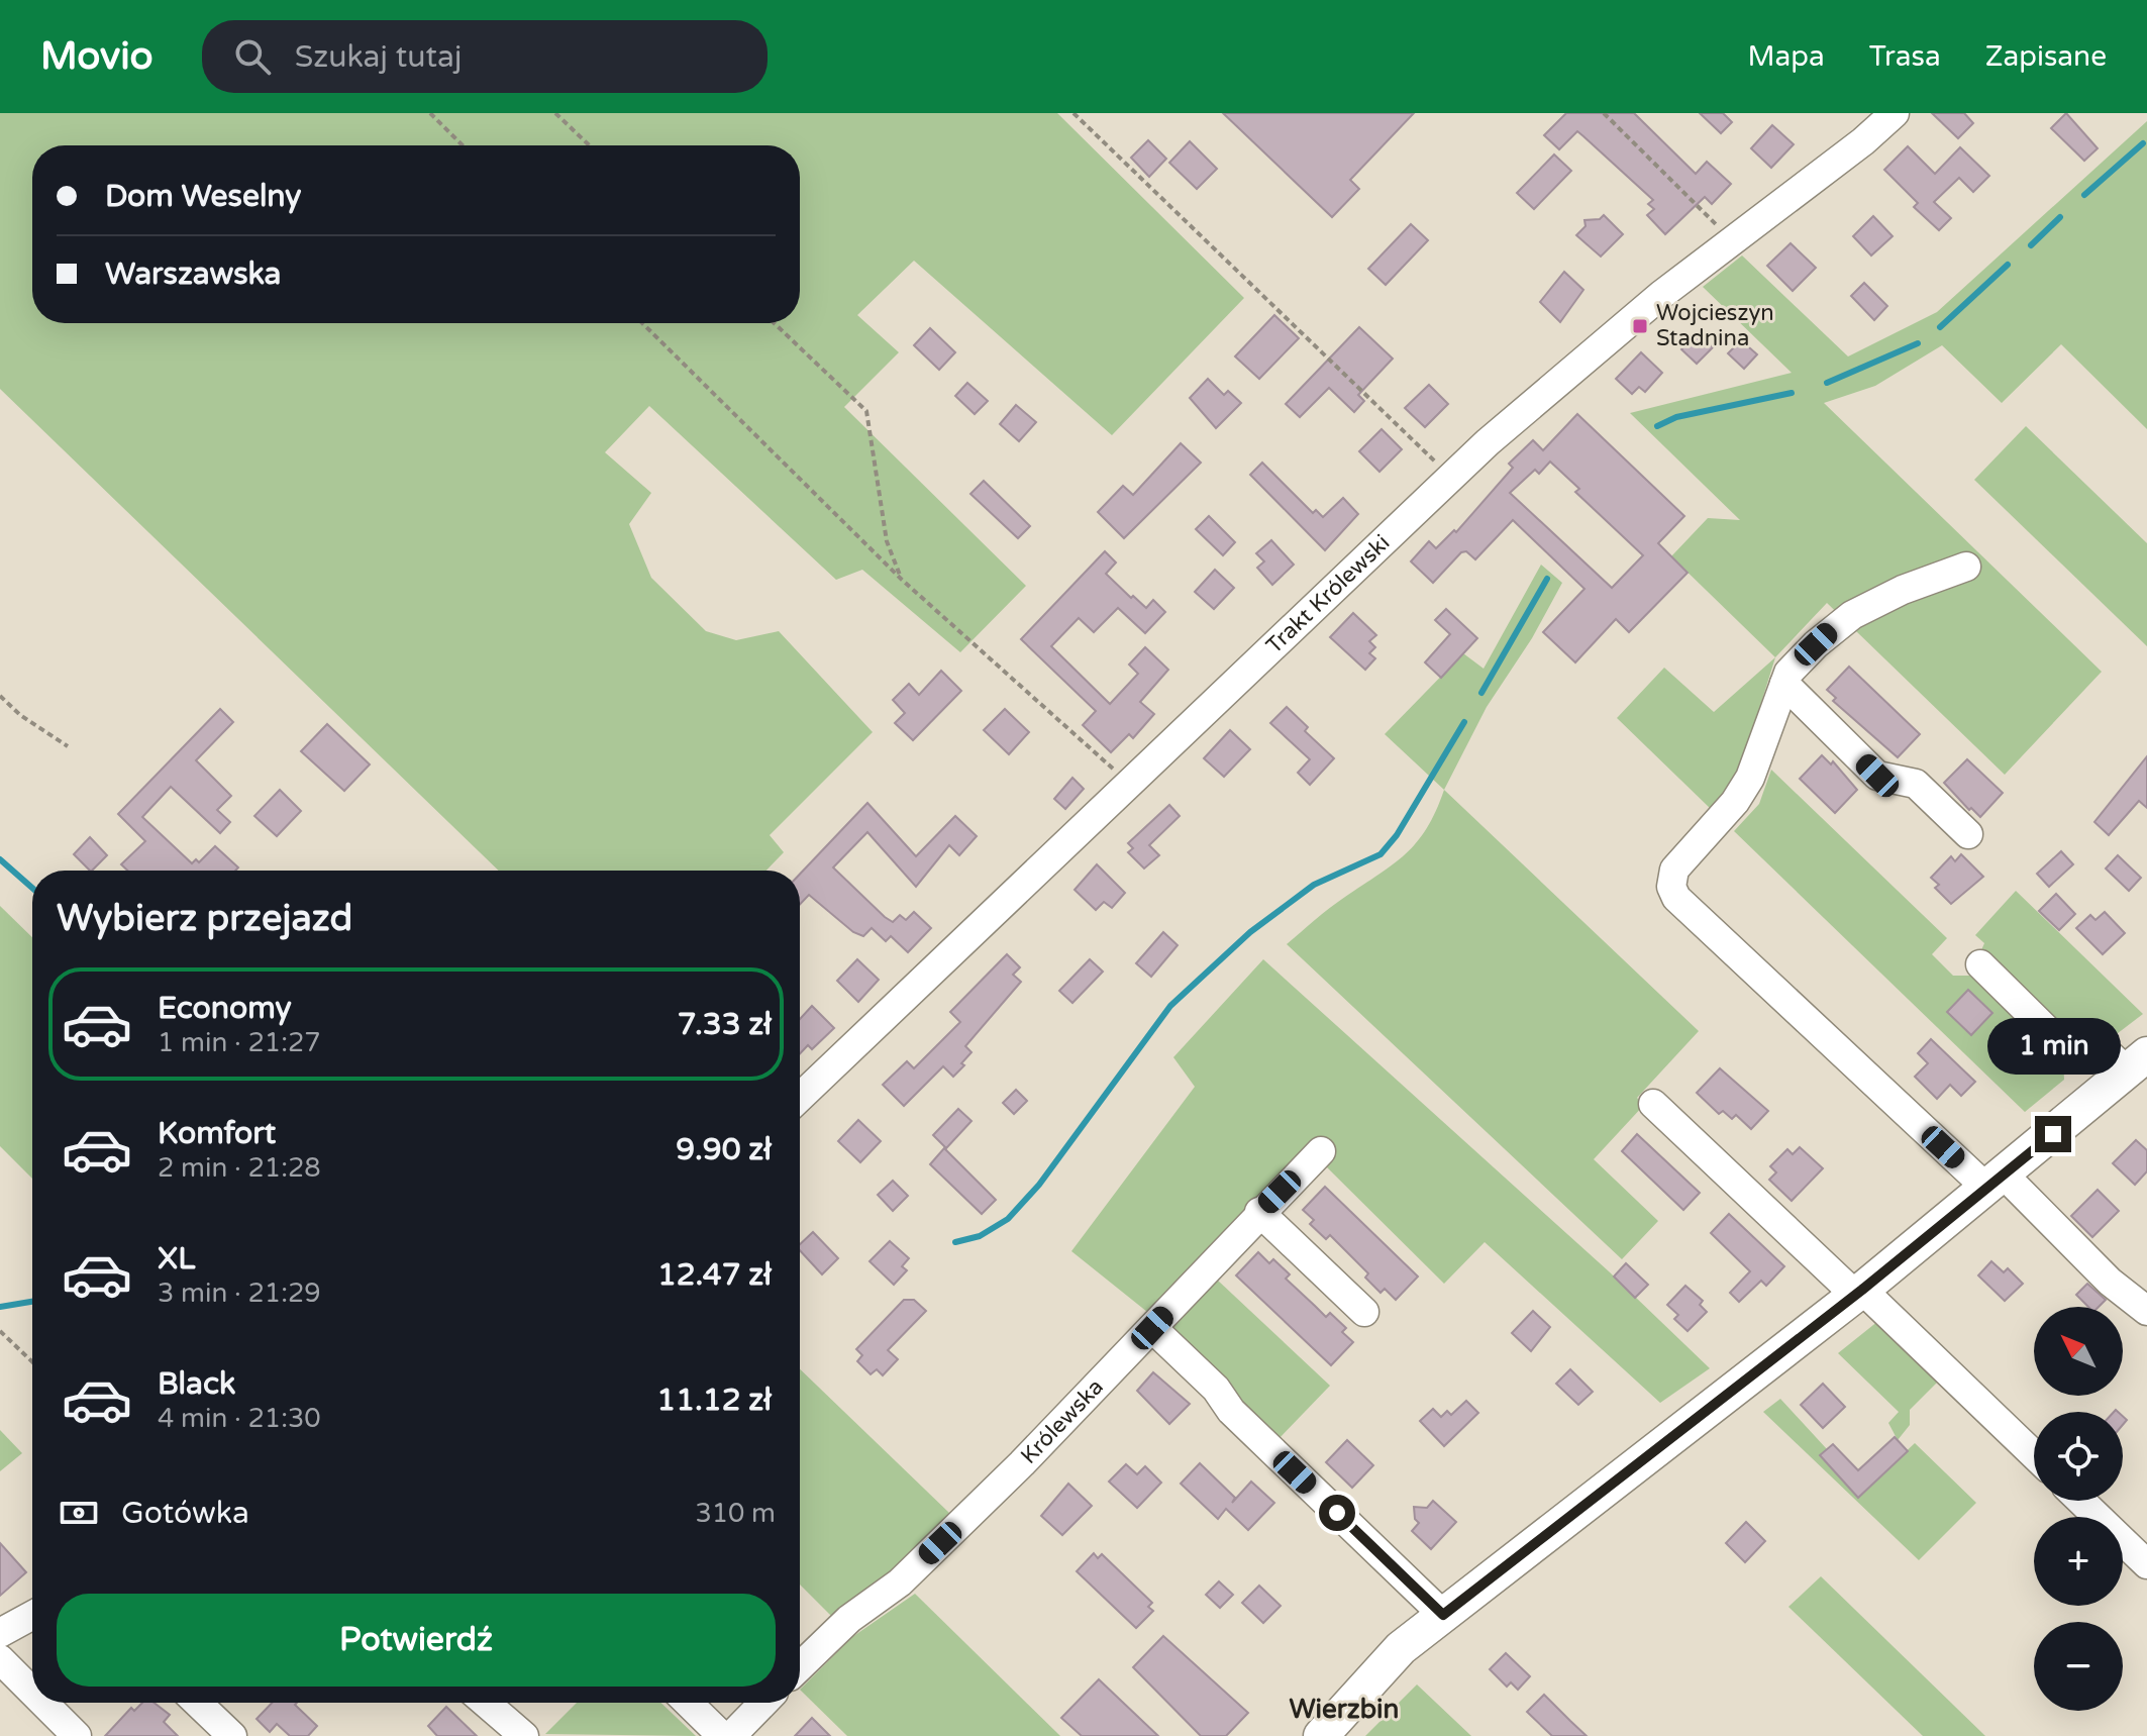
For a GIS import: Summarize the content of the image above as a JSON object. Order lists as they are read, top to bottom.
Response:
{
  "streets": {
    "street": ["Trakt Królewski", "Królewska"]
  },
  "districts": ["Wierzbin"],
  "places": {
    "transit": ["Wojcieszyn Stadnina"]
  },
  "north": "top left",
  "page": {
    "header": "Movio",
    "search": "Szukaj tutaj",
    "nav": ["Mapa", "Trasa", "Zapisane"],
    "banner": ["Dom Weselny", "Warszawska"],
    "heading": "Wybierz przejazd",
    "list": [
      {
        "name": "Economy",
        "note": "1 min · 21:27",
        "value": "7.33 zł"
      },
      {
        "name": "Komfort",
        "note": "2 min · 21:28",
        "value": "9.90 zł"
      },
      {
        "name": "XL",
        "note": "3 min · 21:29",
        "value": "12.47 zł"
      },
      {
        "name": "Black",
        "note": "4 min · 21:30",
        "value": "11.12 zł"
      }
    ],
    "bubble": "1 min",
    "map_buttons": ["+", "−"],
    "pay": ["Gotówka", "310 m"],
    "buttons": "Potwierdź"
  }
}
